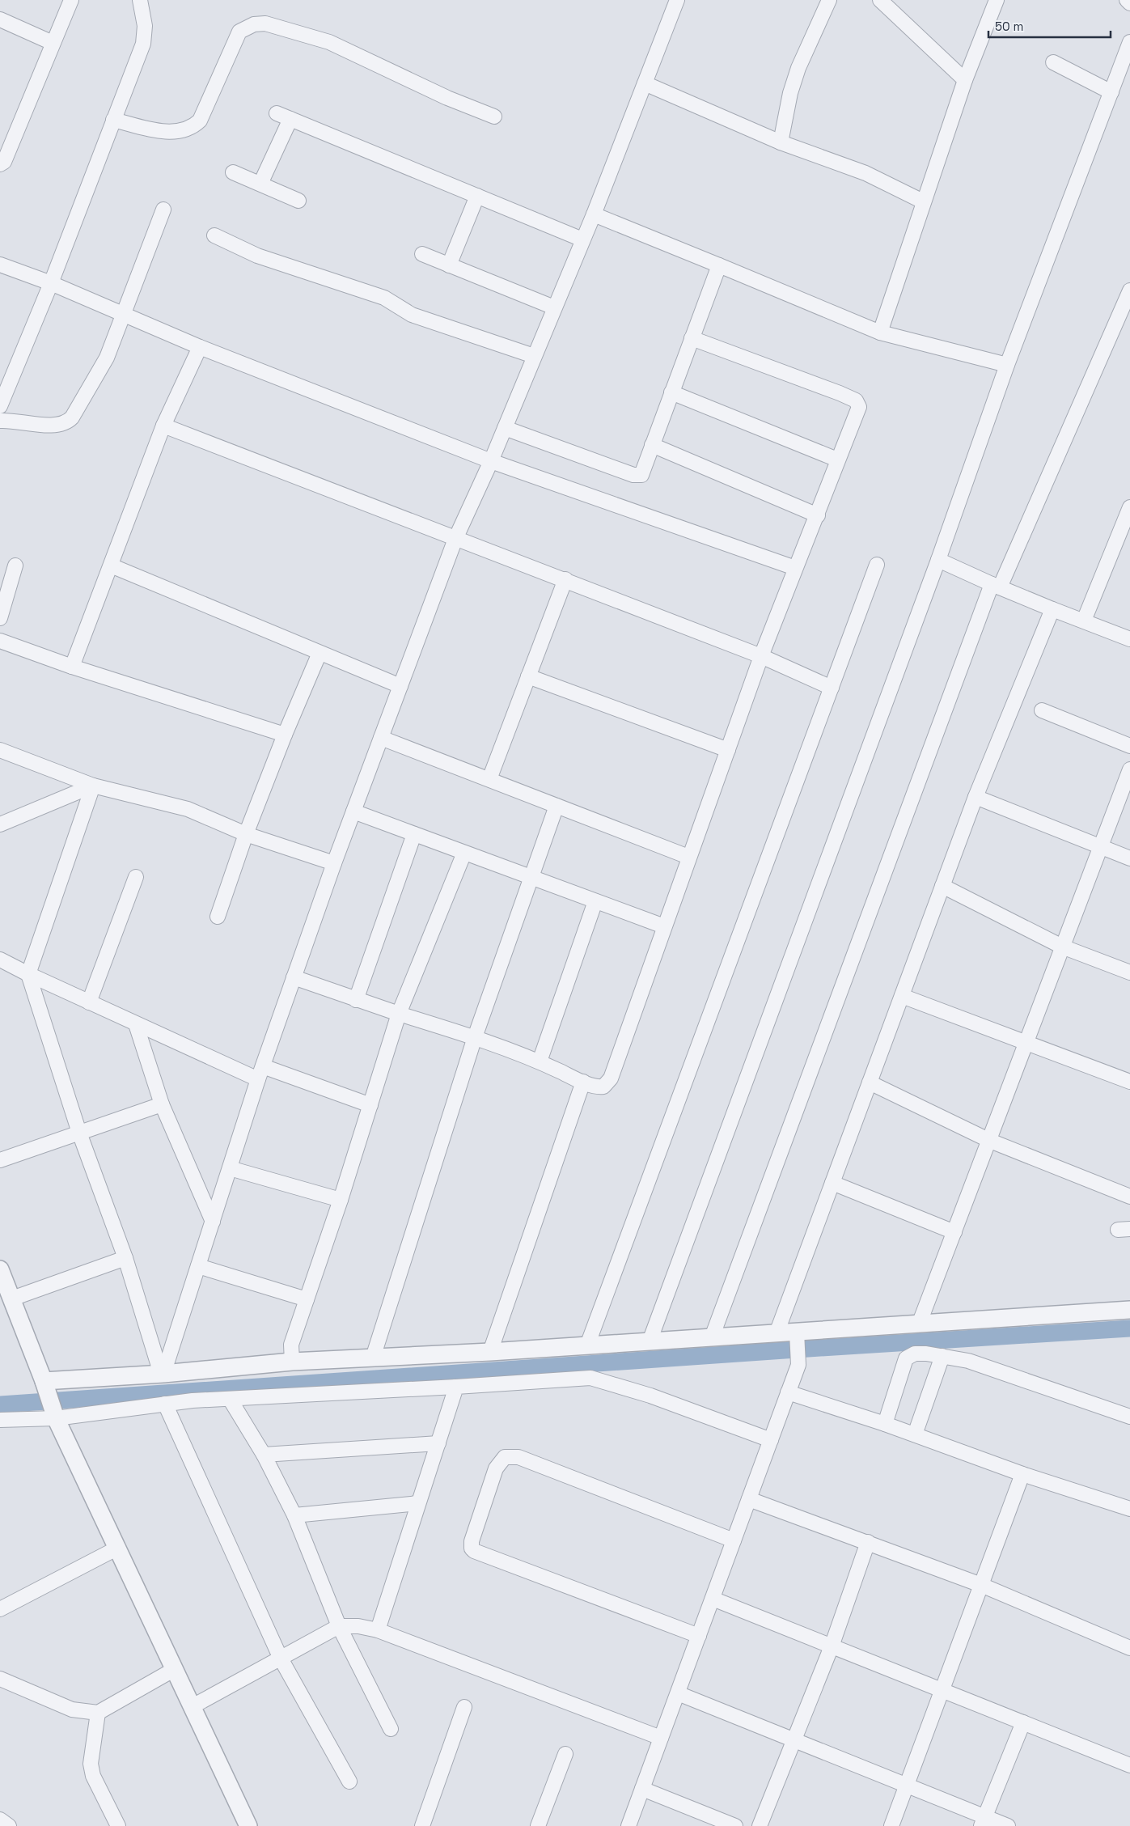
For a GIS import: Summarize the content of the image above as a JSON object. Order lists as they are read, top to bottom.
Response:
{
  "scale_bar": "50 m"
}
